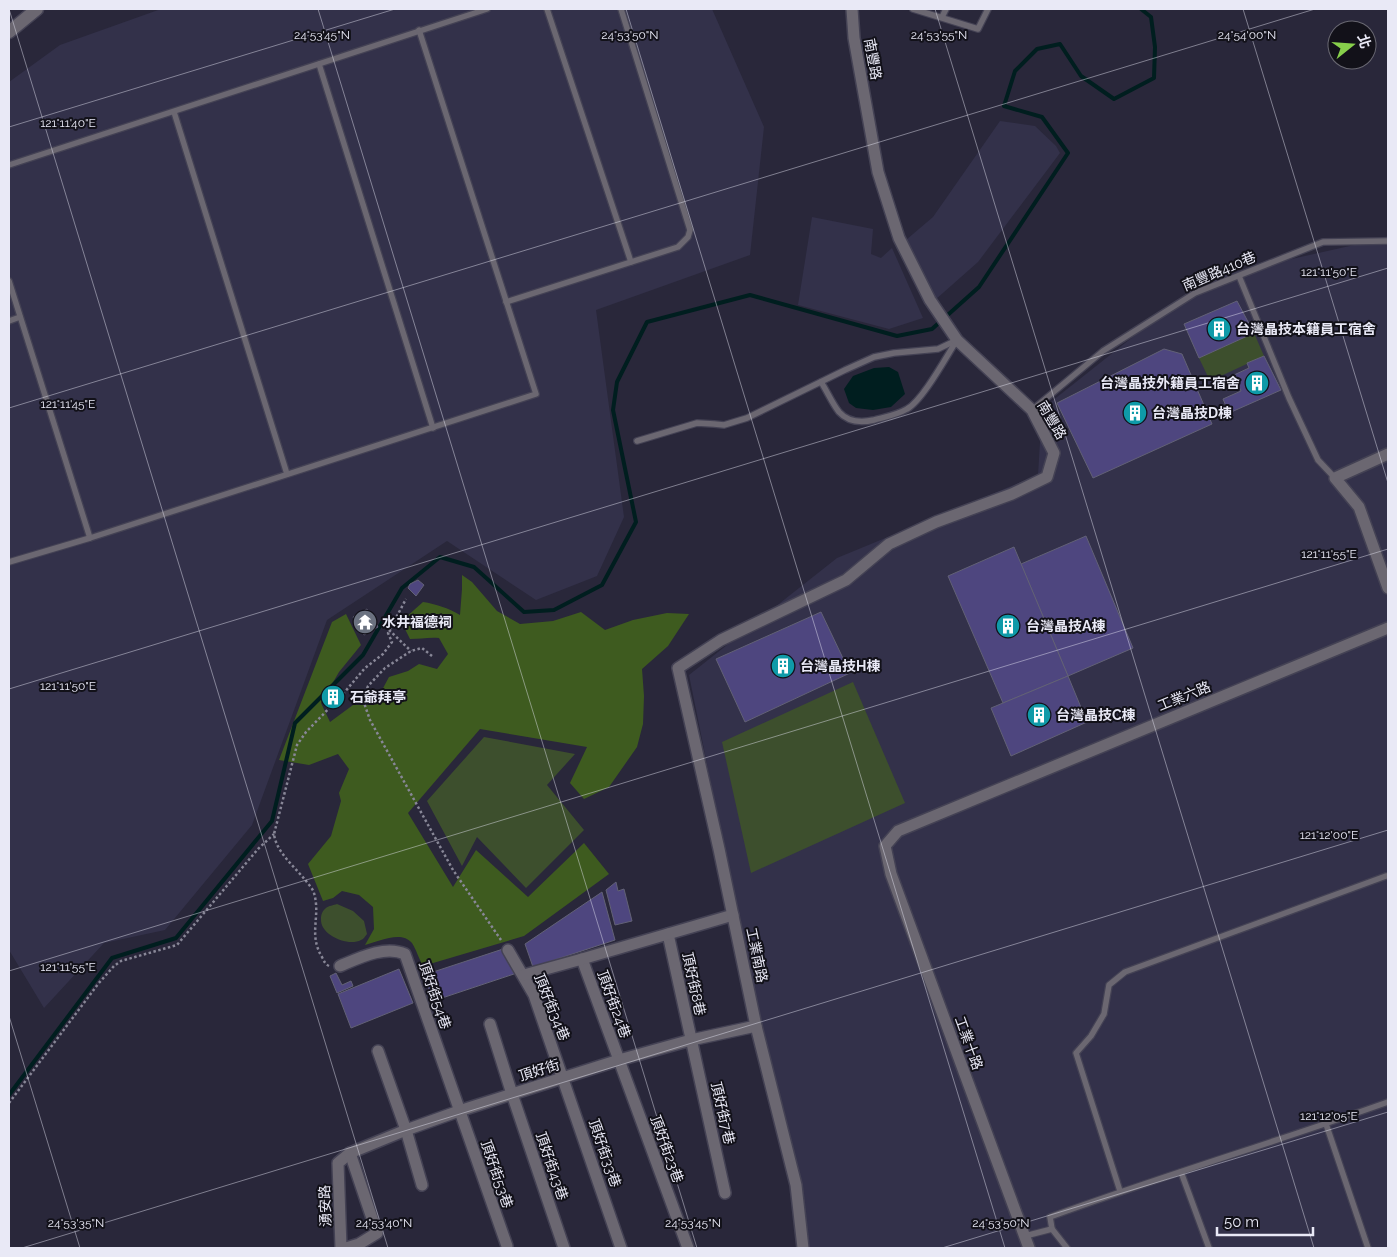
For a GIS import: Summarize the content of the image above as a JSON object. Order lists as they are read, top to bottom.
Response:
{
  "streets": {
    "street": [
      "南豐路",
      "工業六路",
      "工業南路",
      "頂好街8巷",
      "頂好街54巷",
      "頂好街24巷",
      "頂好街34巷",
      "工業十路",
      "頂好街",
      "頂好街7巷",
      "頂好街23巷",
      "頂好街33巷",
      "頂好街43巷",
      "頂好街53巷",
      "湧安路"
    ],
    "lane": ["南豐路410巷"]
  },
  "crossings": [
    ["南豐路", "南豐路410巷"],
    ["南豐路", "工業南路"],
    ["工業六路", "工業十路"],
    ["工業南路", "頂好街"],
    ["頂好街8巷", "頂好街"],
    ["頂好街8巷", "頂好街7巷"],
    ["頂好街54巷", "頂好街"],
    ["頂好街54巷", "頂好街53巷"],
    ["頂好街24巷", "頂好街"],
    ["頂好街24巷", "頂好街23巷"],
    ["頂好街34巷", "頂好街"],
    ["頂好街34巷", "頂好街33巷"],
    ["頂好街", "頂好街7巷"],
    ["頂好街", "頂好街23巷"],
    ["頂好街", "頂好街33巷"],
    ["頂好街", "頂好街43巷"],
    ["頂好街", "頂好街53巷"],
    ["頂好街", "湧安路"]
  ],
  "places": {
    "building": [
      "台灣晶技本籍員工宿舍",
      "台灣晶技外籍員工宿舍",
      "台灣晶技D棟",
      "台灣晶技A棟",
      "台灣晶技H棟",
      "石爺拜亭",
      "台灣晶技C棟"
    ],
    "temple": ["水井福德祠"]
  },
  "scale_bar": "50 m",
  "north": "right",
  "coordinates": [
    "24°53'45\"N",
    "24°53'50\"N",
    "24°53'55\"N",
    "24°54'00\"N",
    "121°11'40\"E",
    "121°11'50\"E",
    "121°11'45\"E",
    "121°11'55\"E",
    "121°12'00\"E",
    "121°12'05\"E",
    "24°53'35\"N",
    "24°53'40\"N"
  ]
}
